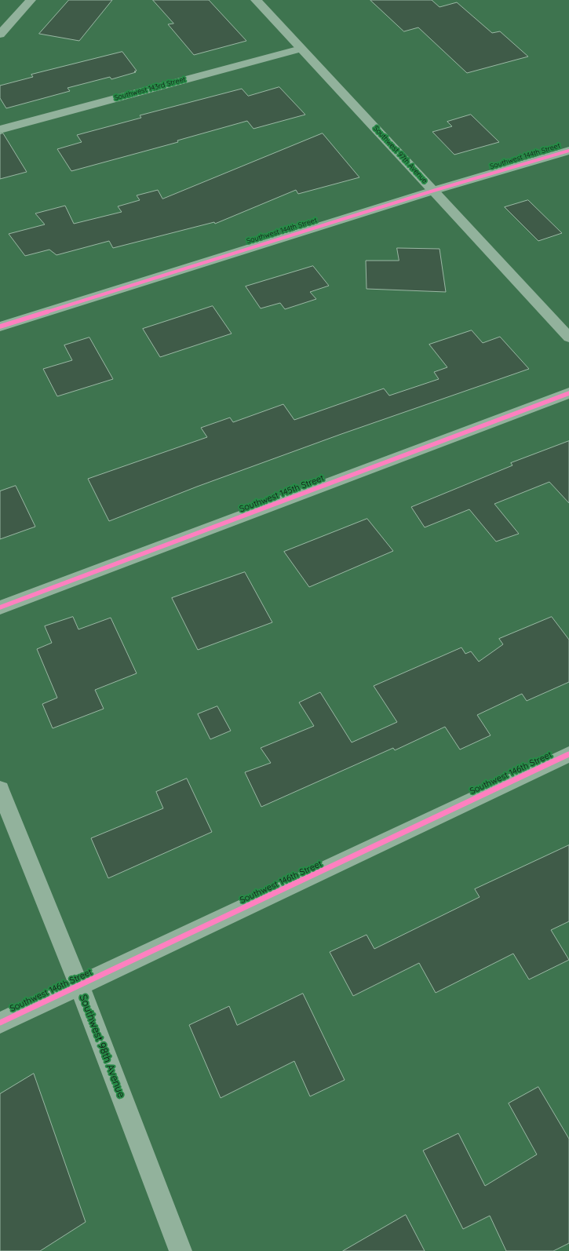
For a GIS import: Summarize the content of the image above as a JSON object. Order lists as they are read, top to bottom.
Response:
{
  "streets": {
    "street": [
      "Southwest 143rd Street",
      "Southwest 97th Avenue",
      "Southwest 144th Street",
      "Southwest 145th Street",
      "Southwest 146th Street",
      "Southwest 98th Avenue"
    ]
  },
  "crossings": [
    ["Southwest 143rd Street", "Southwest 97th Avenue"],
    ["Southwest 97th Avenue", "Southwest 144th Street"],
    ["Southwest 146th Street", "Southwest 98th Avenue"]
  ]
}
